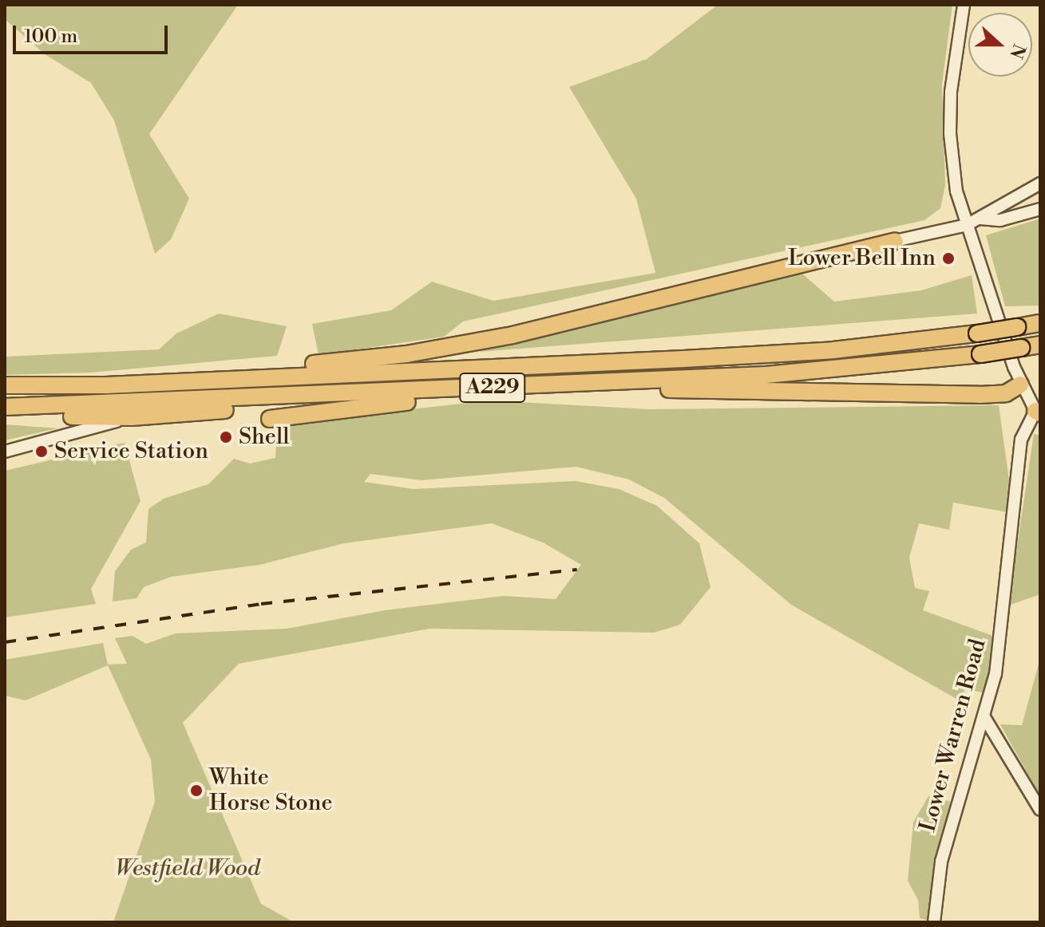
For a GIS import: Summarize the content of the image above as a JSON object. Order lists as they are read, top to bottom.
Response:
{
  "streets": {
    "highway": ["A229"],
    "street": ["Lower Warren Road"]
  },
  "parks": ["Westfield Wood"],
  "places": [
    "Lower Bell Inn",
    "Shell",
    "Service Station",
    "White Horse Stone"
  ],
  "scale_bar": "100 m",
  "north": "right"
}
